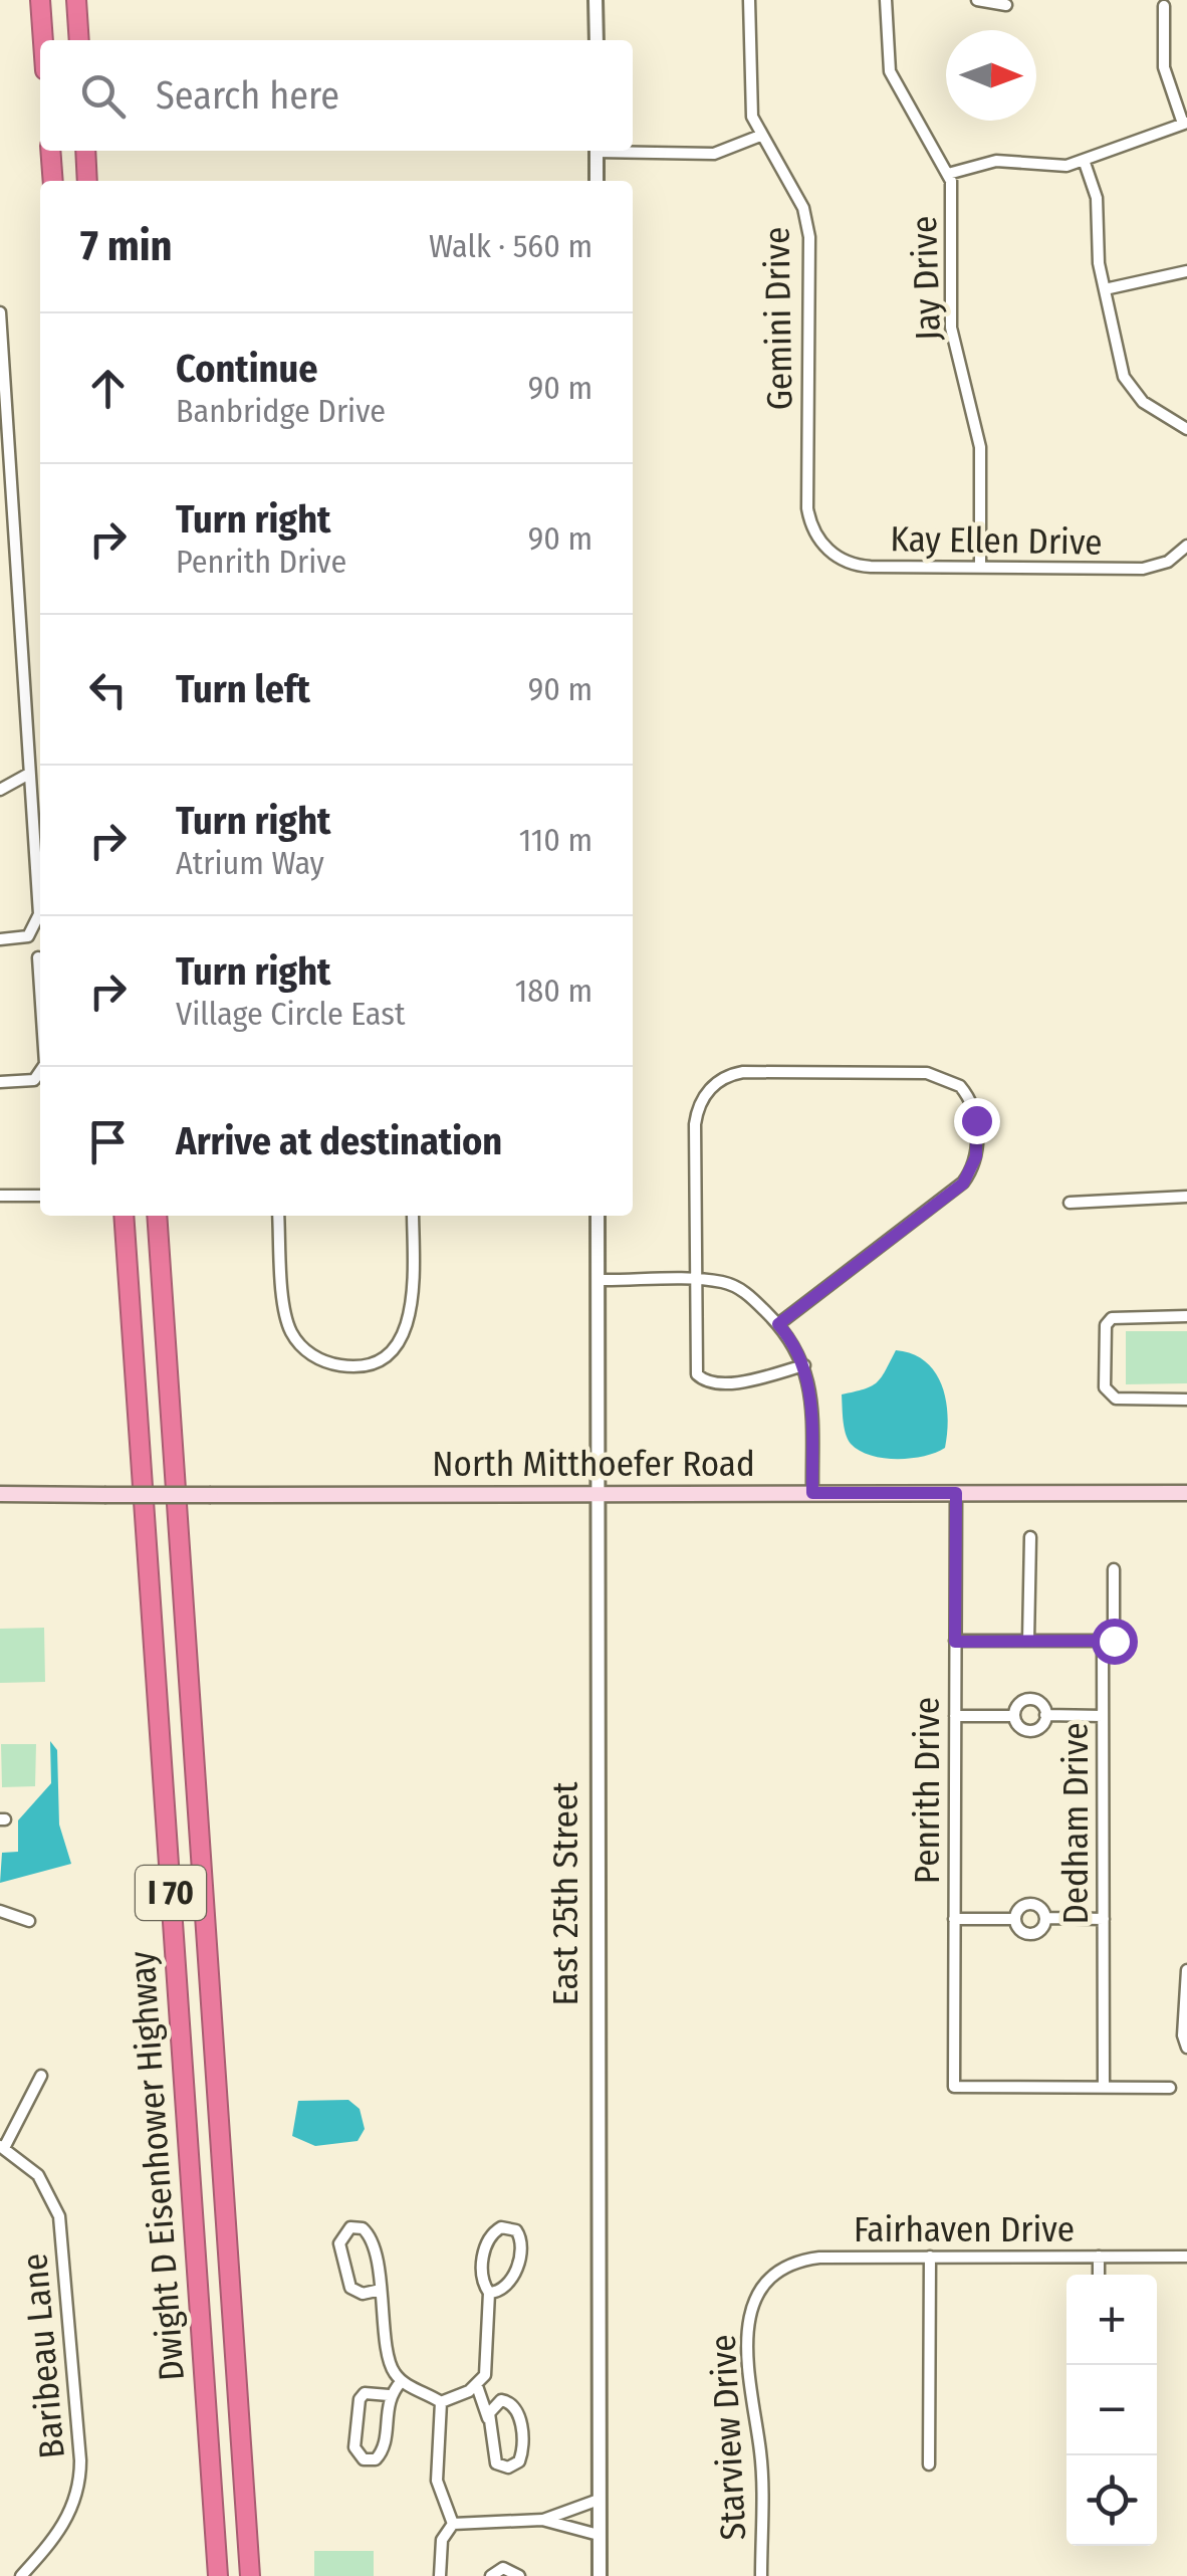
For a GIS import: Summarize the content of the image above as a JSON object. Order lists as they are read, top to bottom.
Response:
{
  "streets": {
    "highway": ["I 70", "Dwight D Eisenhower Highway"],
    "main road": ["North Mitthoefer Road"],
    "street": [
      "Jay Drive",
      "Gemini Drive",
      "Kay Ellen Drive",
      "Penrith Drive",
      "Dedham Drive",
      "East 25th Street",
      "Fairhaven Drive",
      "Baribeau Lane",
      "Starview Drive"
    ]
  },
  "crossings": [
    ["Jay Drive", "Kay Ellen Drive"],
    ["Gemini Drive", "Kay Ellen Drive"],
    ["North Mitthoefer Road", "Penrith Drive"],
    ["North Mitthoefer Road", "East 25th Street"],
    ["Penrith Drive", "Dedham Drive"],
    ["Fairhaven Drive", "Starview Drive"]
  ],
  "north": "right",
  "page": {
    "search": "Search here",
    "heading": ["7 min", "Walk · 560 m"],
    "list": [
      ["Continue", "Banbridge Drive", "90 m"],
      ["Turn right", "Penrith Drive", "90 m"],
      ["Turn left", "90 m"],
      ["Turn right", "Atrium Way", "110 m"],
      ["Turn right", "Village Circle East", "180 m"],
      "Arrive at destination"
    ],
    "map_buttons": ["+", "−"]
  }
}
